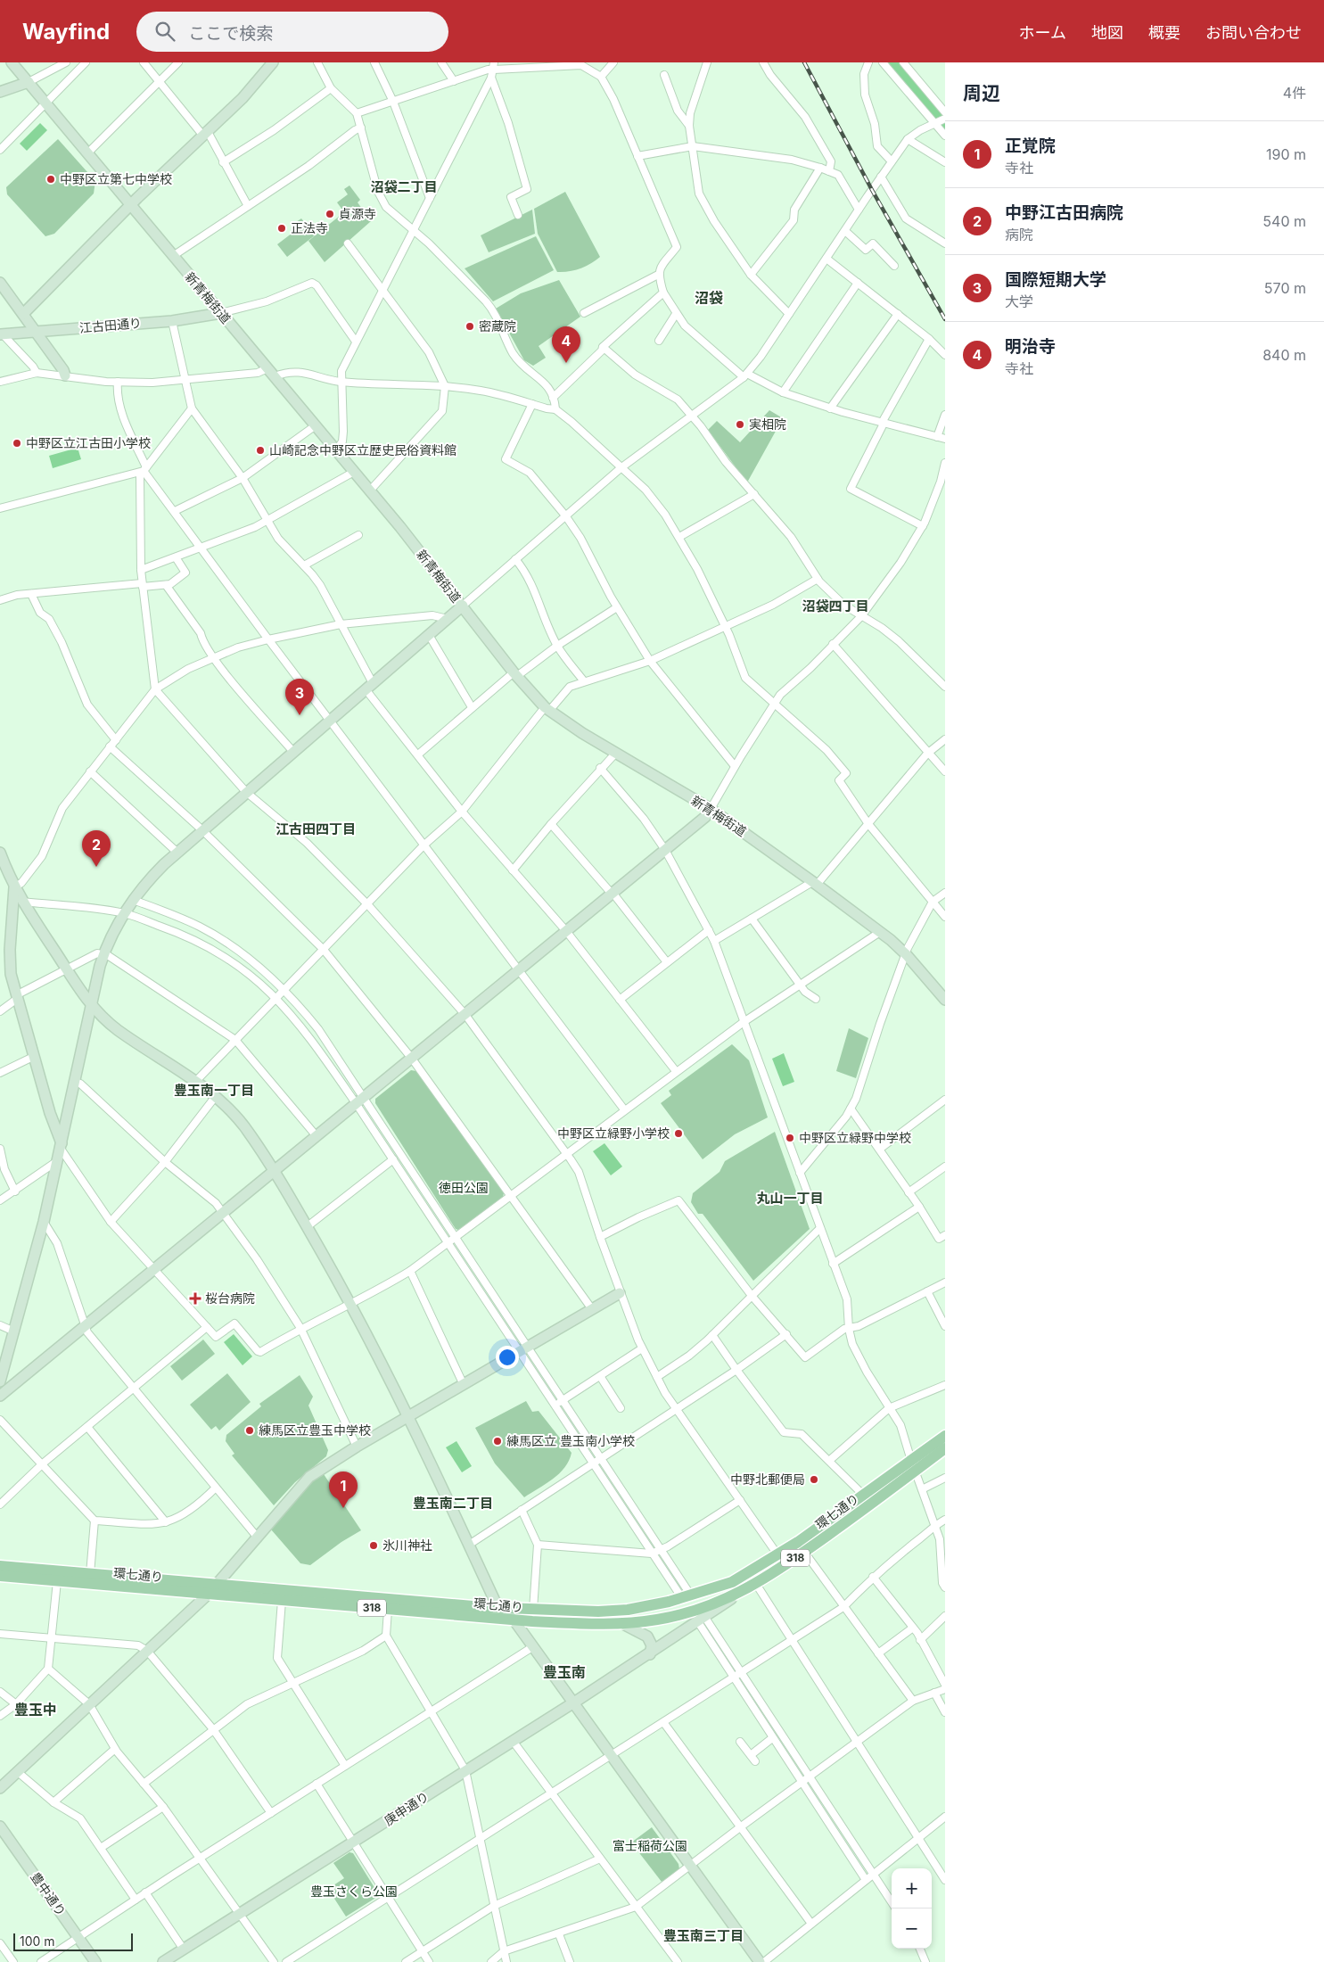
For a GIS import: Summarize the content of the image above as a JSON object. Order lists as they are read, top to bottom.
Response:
{
  "streets": {
    "main road": ["環七通り", "318"],
    "street": [
      "新青梅街道",
      "江古田通り",
      "庚申通り",
      "豊中通り"
    ]
  },
  "crossings": [
    ["新青梅街道", "江古田通り"],
    ["環七通り", "庚申通り"]
  ],
  "districts": [
    "沼袋二丁目",
    "沼袋",
    "沼袋四丁目",
    "江古田四丁目",
    "豊玉南一丁目",
    "丸山一丁目",
    "豊玉南二丁目",
    "豊玉南",
    "豊玉中",
    "豊玉南三丁目"
  ],
  "parks": ["徳田公園", "富士稲荷公園", "豊玉さくら公園"],
  "places": {
    "other": [
      "中野区立第七中学校",
      "貞源寺",
      "正法寺",
      "密蔵院",
      "実相院",
      "中野区立江古田小学校",
      "山崎記念中野区立歴史民俗資料館",
      "中野区立緑野小学校",
      "中野区立緑野中学校",
      "練馬区立豊玉中学校",
      "練馬区立 豊玉南小学校",
      "中野北郵便局",
      "氷川神社"
    ],
    "health": ["桜台病院"]
  },
  "scale_bar": "100 m",
  "page": {
    "header": "Wayfind",
    "search": "ここで検索",
    "nav": [
      "ホーム",
      "地図",
      "概要",
      "お問い合わせ"
    ],
    "heading": ["周辺", "4件"],
    "list": [
      {
        "mark": "1",
        "name": "正覚院",
        "note": "寺社",
        "value": "190 m"
      },
      {
        "mark": "2",
        "name": "中野江古田病院",
        "note": "病院",
        "value": "540 m"
      },
      {
        "mark": "3",
        "name": "国際短期大学",
        "note": "大学",
        "value": "570 m"
      },
      {
        "mark": "4",
        "name": "明治寺",
        "note": "寺社",
        "value": "840 m"
      }
    ],
    "pins": [
      "4",
      "3",
      "2",
      "1"
    ],
    "map_buttons": ["+", "−"],
    "scale": "100 m"
  }
}
